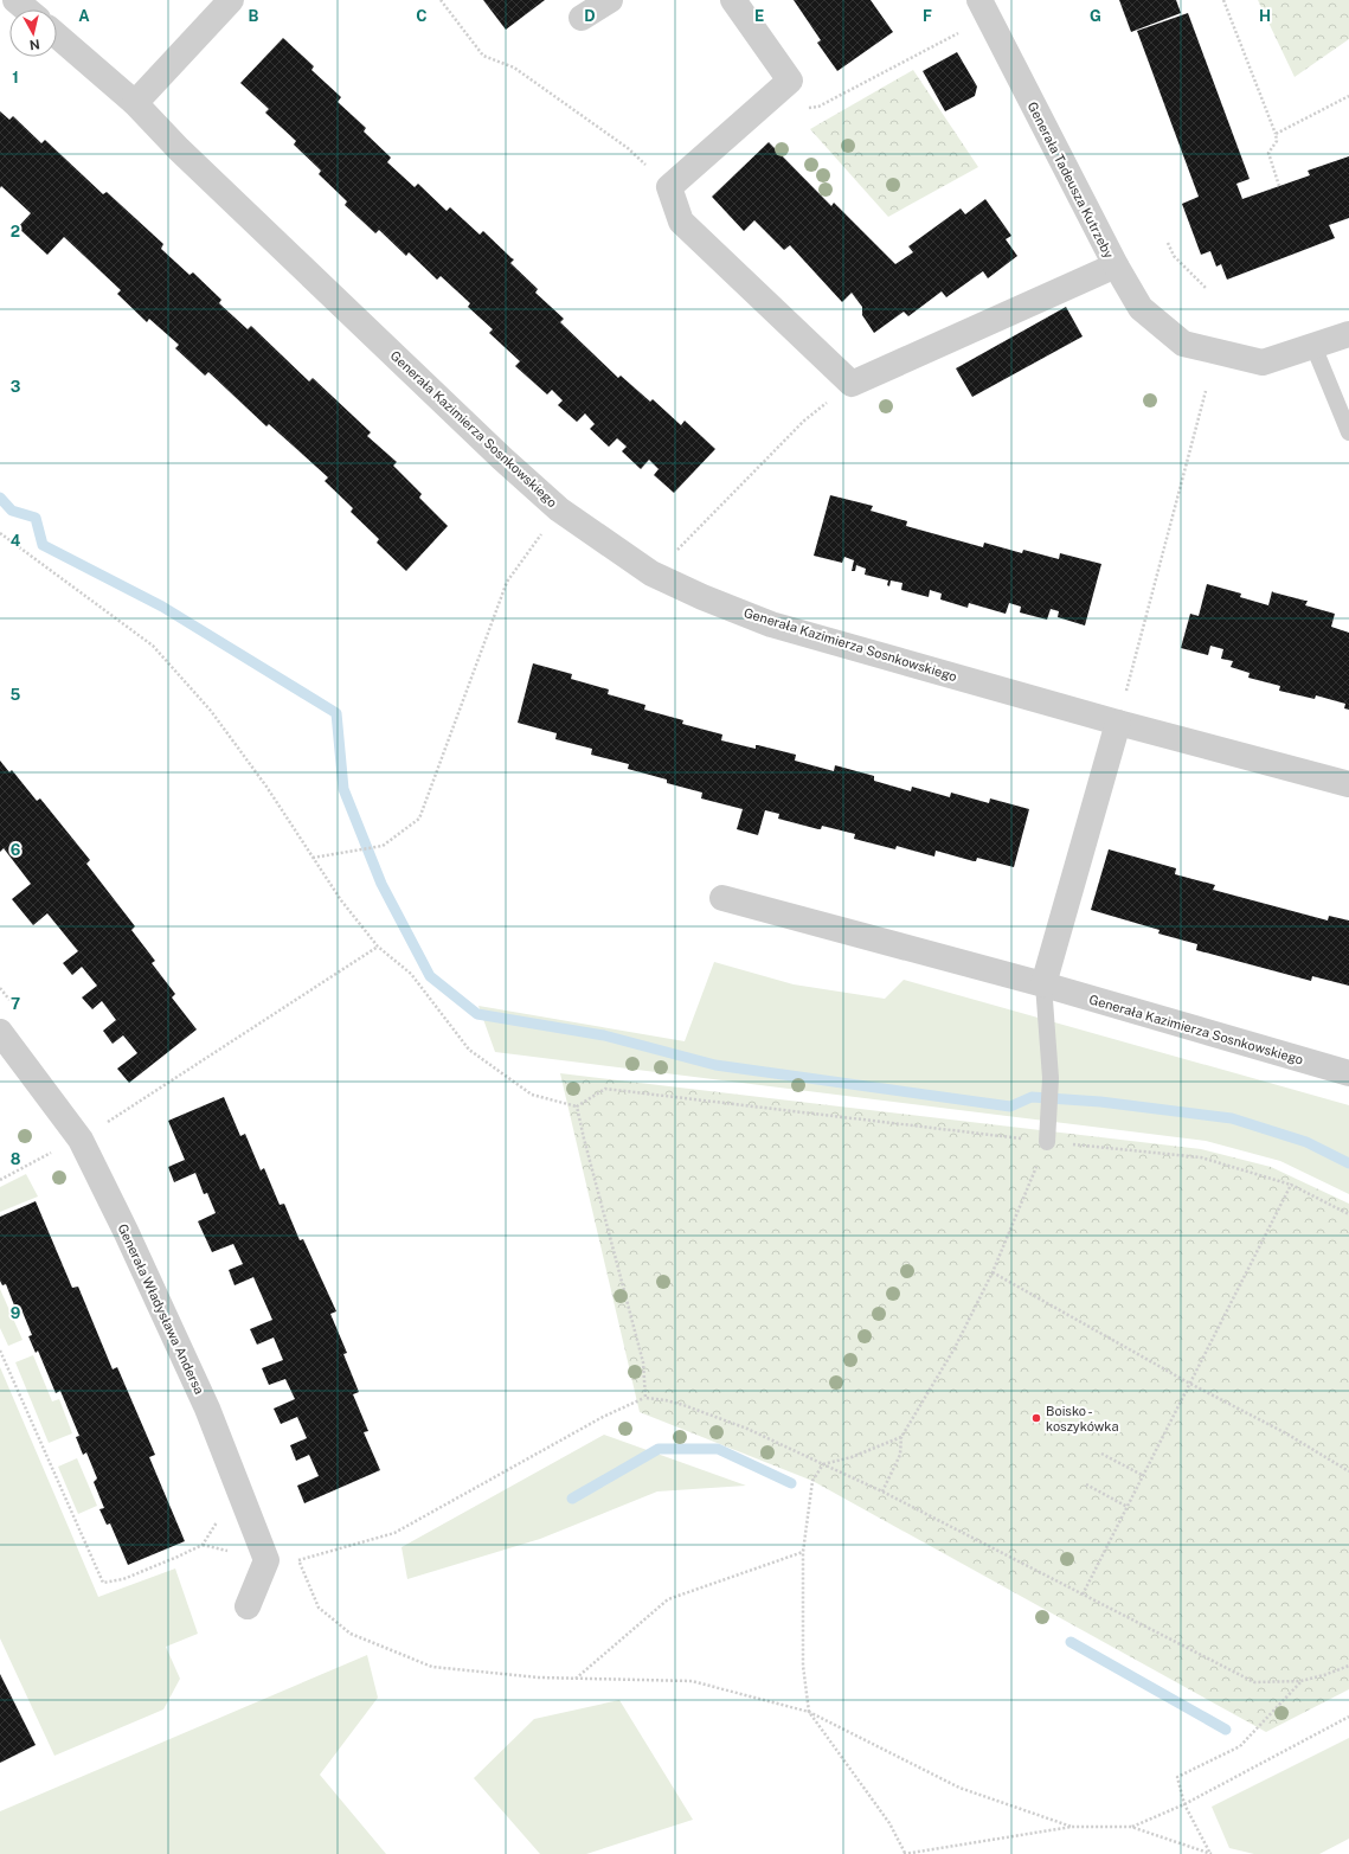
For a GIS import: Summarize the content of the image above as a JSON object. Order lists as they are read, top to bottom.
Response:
{
  "streets": {
    "street": ["Generała Tadeusza Kutrzeby", "Generała Kazimierza Sosnkowskiego", "Generała Władysława Andersa"]
  },
  "places": ["Boisko - koszykówka"],
  "north": "bottom",
  "grid": {
    "columns": [
      "A",
      "B",
      "C",
      "D",
      "E",
      "F",
      "G",
      "H"
    ],
    "rows": [
      "1",
      "2",
      "3",
      "4",
      "5",
      "6",
      "7",
      "8",
      "9"
    ]
  }
}
